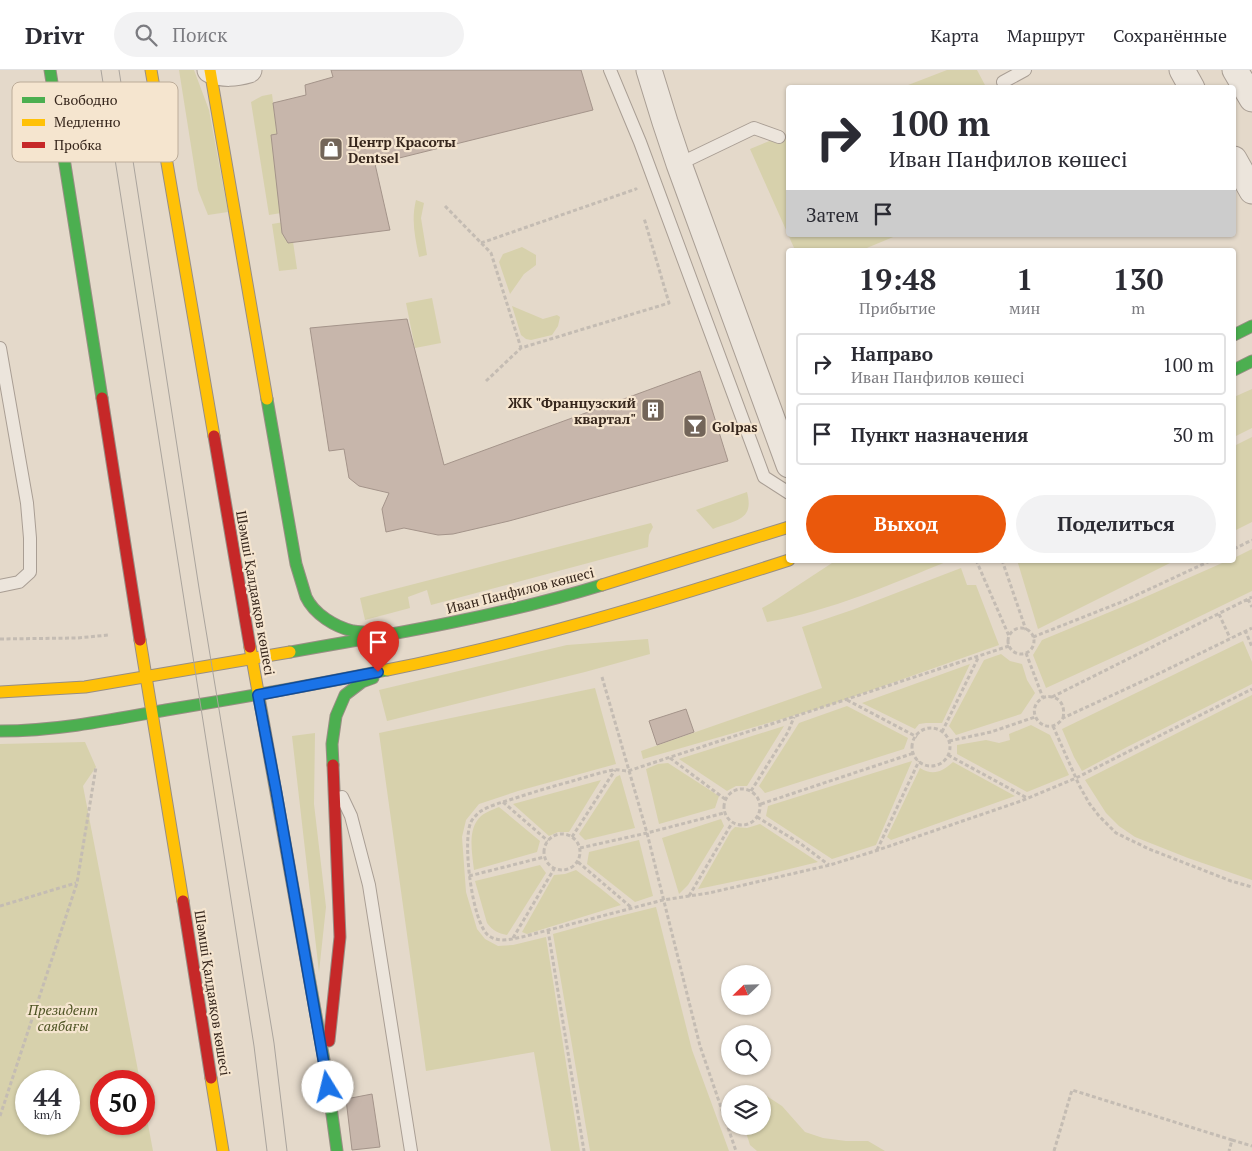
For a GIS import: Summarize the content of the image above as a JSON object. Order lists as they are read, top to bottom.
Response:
{
  "streets": {
    "main road": ["Иван Панфилов көшесі", "Шәмші Қалдаяқов көшесі"]
  },
  "crossings": [
    ["Иван Панфилов көшесі", "Шәмші Қалдаяқов көшесі"]
  ],
  "parks": ["Президент саябағы"],
  "places": {
    "shop": ["Центр Красоты Dentsel"],
    "building": ["ЖК \"Французский квартал\""],
    "bar": ["Golpas"]
  },
  "legend": ["Свободно", "Медленно", "Пробка"],
  "north": "bottom left",
  "page": {
    "header": "Drivr",
    "search": "Поиск",
    "nav": ["Карта", "Маршрут", "Сохранённые"],
    "turn": ["100 m", "Иван Панфилов көшесі"],
    "then": "Затем",
    "eta": [
      "19:48",
      "Прибытие",
      "1",
      "мин",
      "130",
      "m"
    ],
    "list": [
      {
        "name": "Направо",
        "note": "Иван Панфилов көшесі",
        "value": "100 m"
      },
      {
        "name": "Пункт назначения",
        "value": "30 m"
      }
    ],
    "buttons": ["Выход", "Поделиться"],
    "speed": "44 km/h",
    "limit": "50"
  }
}
